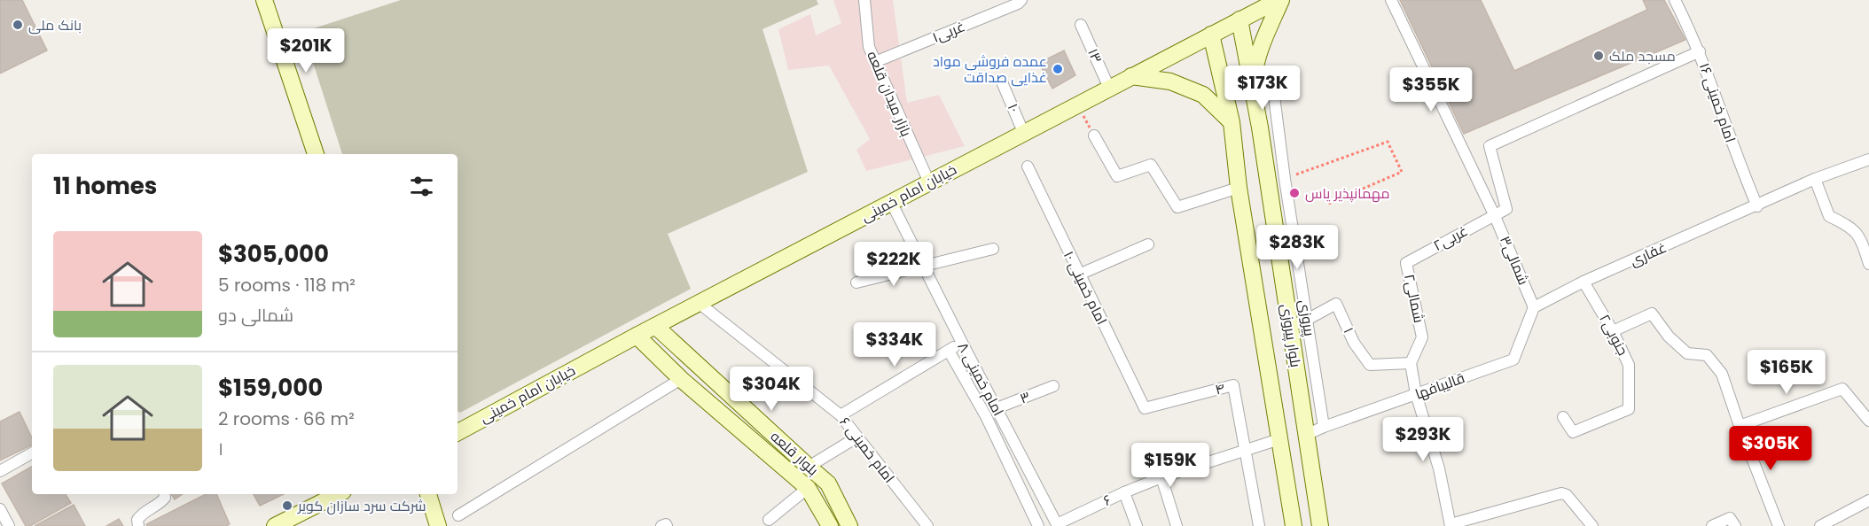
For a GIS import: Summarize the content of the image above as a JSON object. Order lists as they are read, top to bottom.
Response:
{
  "streets": {
    "main road": ["خیابان امام خمینی", "بلوار پیروزی", "بلوار قلعه"],
    "street": [
      "غربی۱",
      "۱۳",
      "بازار میدان قلعه",
      "امام خمینی ۱۶",
      "۱۰",
      "غربی۲",
      "غفاری",
      "شمالی۳",
      "امام خمینی ۱۰",
      "شمالی۲",
      "پیروزی",
      "۱",
      "جنوبی۲",
      "امام خمینی ۸",
      "قالیبافها",
      "۴",
      "۳",
      "امام خمینی ۶",
      "۶"
    ]
  },
  "crossings": [
    ["غربی۱", "بازار میدان قلعه"],
    ["۱۳", "خیابان امام خمینی"],
    ["بازار میدان قلعه", "خیابان امام خمینی"],
    ["امام خمینی ۱۶", "غفاری"],
    ["۱۰", "خیابان امام خمینی"],
    ["خیابان امام خمینی", "بلوار پیروزی"],
    ["خیابان امام خمینی", "امام خمینی ۸"],
    ["خیابان امام خمینی", "امام خمینی ۶"],
    ["خیابان امام خمینی", "بلوار قلعه"],
    ["غربی۲", "شمالی۳"],
    ["غربی۲", "شمالی۲"],
    ["غفاری", "شمالی۳"],
    ["غفاری", "جنوبی۲"],
    ["غفاری", "قالیبافها"],
    ["شمالی۳", "قالیبافها"],
    ["امام خمینی ۱۰", "۴"],
    ["شمالی۲", "۱"],
    ["پیروزی", "۱"],
    ["پیروزی", "قالیبافها"],
    ["۱", "بلوار پیروزی"],
    ["بلوار پیروزی", "قالیبافها"],
    ["بلوار پیروزی", "۶"],
    ["امام خمینی ۸", "۳"],
    ["امام خمینی ۸", "۶"],
    ["۴", "۶"]
  ],
  "places": [
    "بانک ملی",
    "مسجد ملک",
    "عمده فروشی مواد غذایی صداقت",
    "مهمانپذیر یاس",
    "شرکت سرد سازان کویر"
  ],
  "page": {
    "price": [
      "$201K",
      "$173K",
      "$355K",
      "$283K",
      "$222K",
      "$334K",
      "$165K",
      "$304K",
      "$293K",
      "$305K",
      "$159K"
    ],
    "heading": "11 homes",
    "list": [
      {
        "name": "$305,000",
        "note": "5 rooms · 118 m² · شمالی دو"
      },
      {
        "name": "$159,000",
        "note": "2 rooms · 66 m² · ۱"
      }
    ]
  }
}
